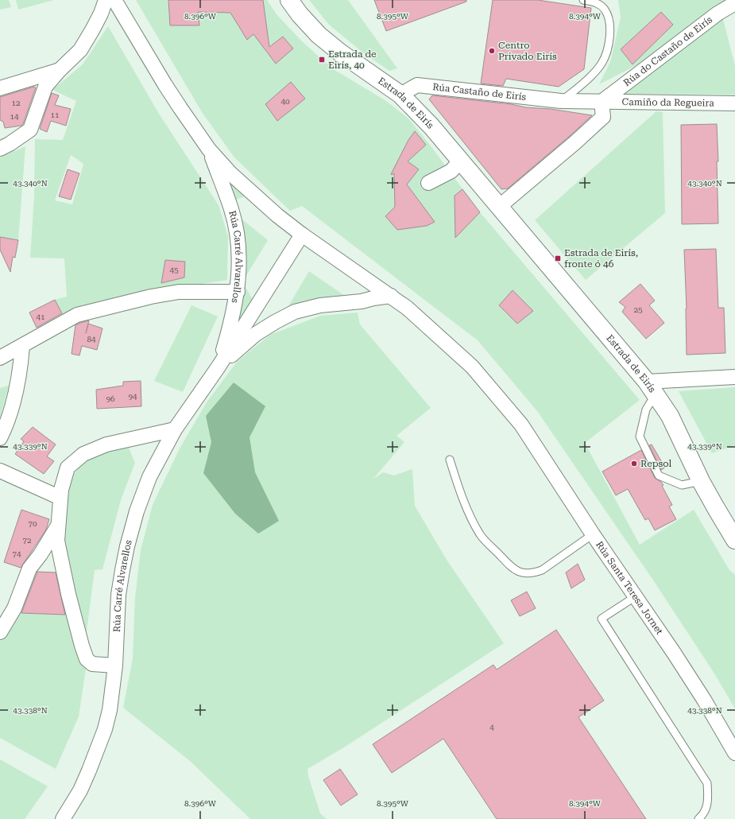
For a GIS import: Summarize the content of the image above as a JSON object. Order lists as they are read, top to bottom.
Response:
{
  "streets": {
    "street": [
      "Rúa do Castaño de Eirís",
      "Rúa Castaño de Eirís",
      "Camiño da Regueira",
      "Estrada de Eirís",
      "Rúa Carré Alvarellos",
      "Rúa Santa Teresa Jornet"
    ]
  },
  "crossings": [
    ["Rúa do Castaño de Eirís", "Rúa Castaño de Eirís"],
    ["Rúa do Castaño de Eirís", "Camiño da Regueira"],
    ["Rúa Castaño de Eirís", "Camiño da Regueira"],
    ["Rúa Castaño de Eirís", "Estrada de Eirís"],
    ["Rúa Carré Alvarellos", "Rúa Santa Teresa Jornet"]
  ],
  "places": {
    "other": ["Centro Privado Eirís", "Repsol"],
    "transit": ["Estrada de Eirís, 40", "Estrada de Eirís, fronte ó 46"]
  },
  "house_numbers": [
    "40",
    "12",
    "11",
    "14",
    "45",
    "25",
    "41",
    "84",
    "94",
    "96",
    "70",
    "72",
    "74",
    "4"
  ],
  "coordinates": [
    "8.396°W",
    "8.395°W",
    "8.394°W",
    "43.340°N",
    "43.339°N",
    "43.338°N"
  ]
}
